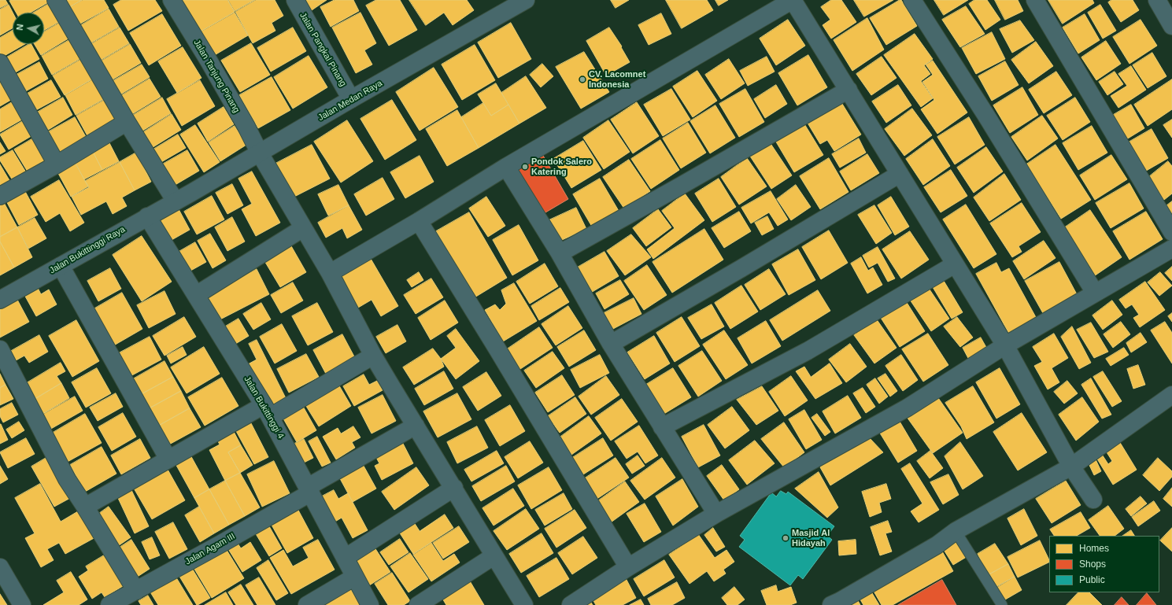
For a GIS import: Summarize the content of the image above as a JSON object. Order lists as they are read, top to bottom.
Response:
{
  "streets": {
    "street": [
      "Jalan Pangkal Pinang",
      "Jalan Tanjung Pinang",
      "Jalan Medan Raya",
      "Jalan Bukittinggi Raya",
      "Jalan Bukittinggi 4",
      "Jalan Agam III"
    ]
  },
  "crossings": [
    ["Jalan Pangkal Pinang", "Jalan Medan Raya"],
    ["Jalan Tanjung Pinang", "Jalan Medan Raya"],
    ["Jalan Tanjung Pinang", "Jalan Agam III"],
    ["Jalan Medan Raya", "Jalan Bukittinggi Raya"],
    ["Jalan Bukittinggi Raya", "Jalan Bukittinggi 4"],
    ["Jalan Bukittinggi 4", "Jalan Agam III"]
  ],
  "places": ["CV. Lacomnet Indonesia", "Pondok Salero Katering", "Masjid Al Hidayah"],
  "legend": ["Homes", "Shops", "Public"],
  "north": "left"
}
